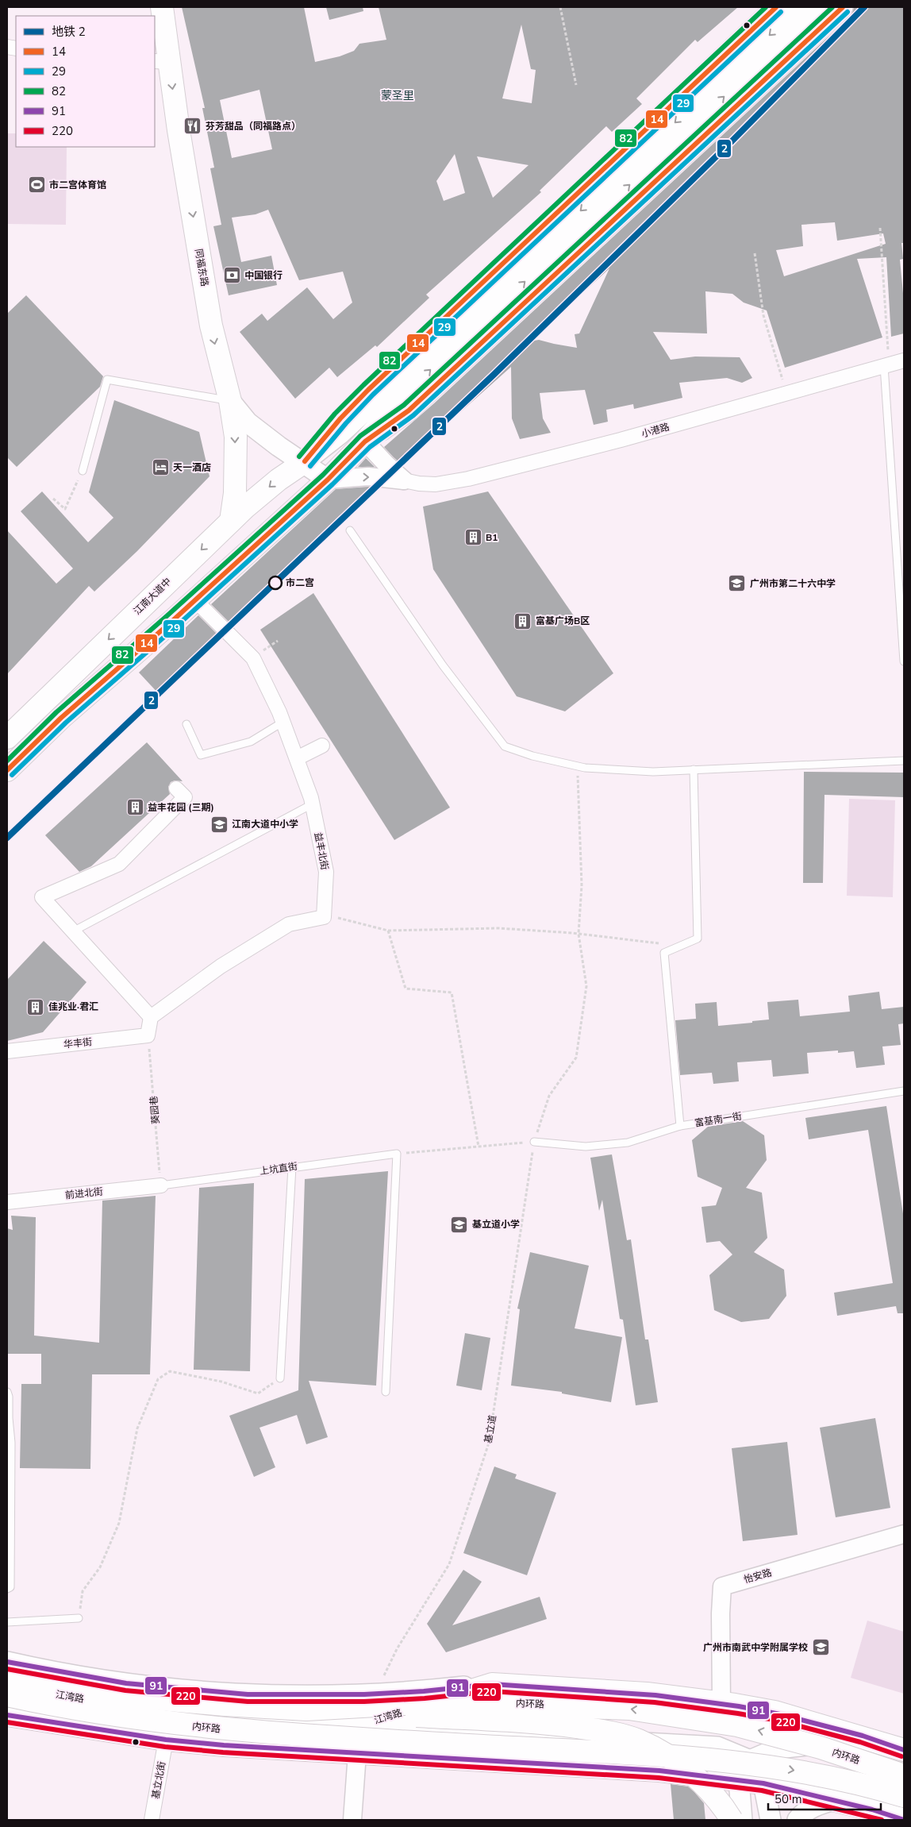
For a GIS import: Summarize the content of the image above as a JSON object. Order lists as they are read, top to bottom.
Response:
{
  "streets": {
    "main road": [
      "同福东路",
      "江南大道中",
      "江湾路",
      "内环路"
    ],
    "street": [
      "小港路",
      "益丰北街",
      "华丰街",
      "前进北街",
      "怡安路",
      "基立北街"
    ],
    "lane": ["富基南一街", "上坑直街"],
    "path": ["葵园巷", "基立道"]
  },
  "crossings": [
    ["同福东路", "江南大道中"],
    ["华丰街", "葵园巷"],
    ["葵园巷", "上坑直街"],
    ["葵园巷", "前进北街"],
    ["富基南一街", "基立道"],
    ["上坑直街", "前进北街"],
    ["怡安路", "江湾路"],
    ["江湾路", "内环路"]
  ],
  "one_way": ["同福东路"],
  "districts": ["蒙圣里"],
  "places": {
    "restaurant": ["芬芳甜品（同福路点）"],
    "sports": ["市二宫体育馆"],
    "bank": ["中国银行"],
    "hotel": ["天一酒店"],
    "building": [
      "B1",
      "富基广场B区",
      "益丰花园 (三期)",
      "佳兆业·君汇"
    ],
    "other": ["市二宫"],
    "school or university": [
      "广州市第二十六中学",
      "江南大道中小学",
      "基立道小学",
      "广州市南武中学附属学校"
    ]
  },
  "lines": [
    "metro line 2",
    "transit line 14",
    "transit line 82",
    "transit line 29",
    "transit line 91",
    "transit line 220"
  ],
  "legend": [
    "地铁 2",
    "14",
    "29",
    "82",
    "91",
    "220"
  ],
  "scale_bar": "50 m"
}
